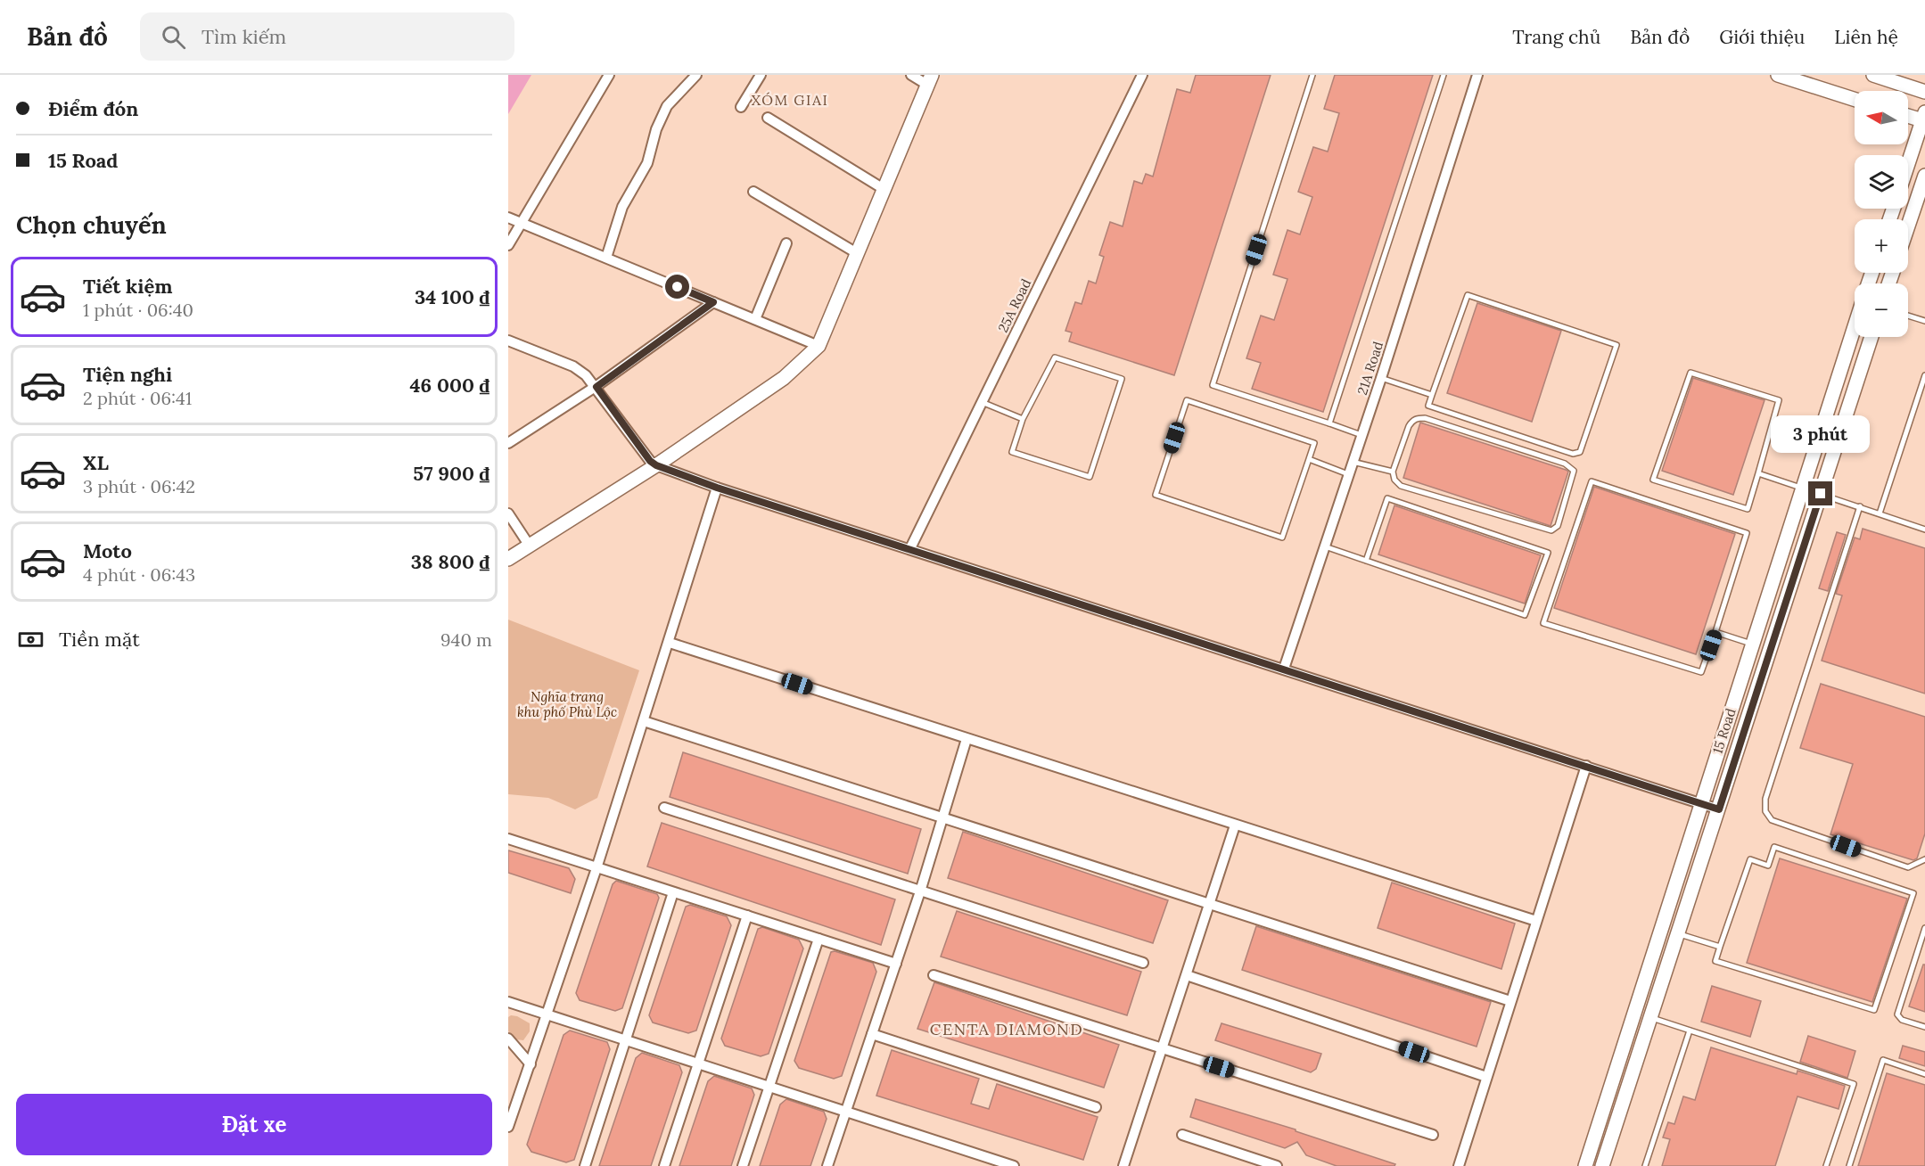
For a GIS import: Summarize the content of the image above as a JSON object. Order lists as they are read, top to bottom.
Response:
{
  "streets": {
    "street": ["25A Road", "21A Road", "15 Road"]
  },
  "districts": ["XÓM GIAI", "CENTA DIAMOND"],
  "parks": ["Nghĩa trang khu phố Phù Lộc"],
  "north": "left",
  "page": {
    "header": "Bản đồ",
    "search": "Tìm kiếm",
    "nav": [
      "Trang chủ",
      "Bản đồ",
      "Giới thiệu",
      "Liên hệ"
    ],
    "banner": ["Điểm đón", "15 Road"],
    "map_buttons": ["+", "−"],
    "heading": "Chọn chuyến",
    "list": [
      {
        "name": "Tiết kiệm",
        "note": "1 phút · 06:40",
        "value": "34 100 ₫"
      },
      {
        "name": "Tiện nghi",
        "note": "2 phút · 06:41",
        "value": "46 000 ₫"
      },
      {
        "name": "XL",
        "note": "3 phút · 06:42",
        "value": "57 900 ₫"
      },
      {
        "name": "Moto",
        "note": "4 phút · 06:43",
        "value": "38 800 ₫"
      }
    ],
    "bubble": "3 phút",
    "pay": ["Tiền mặt", "940 m"],
    "buttons": "Đặt xe"
  }
}
